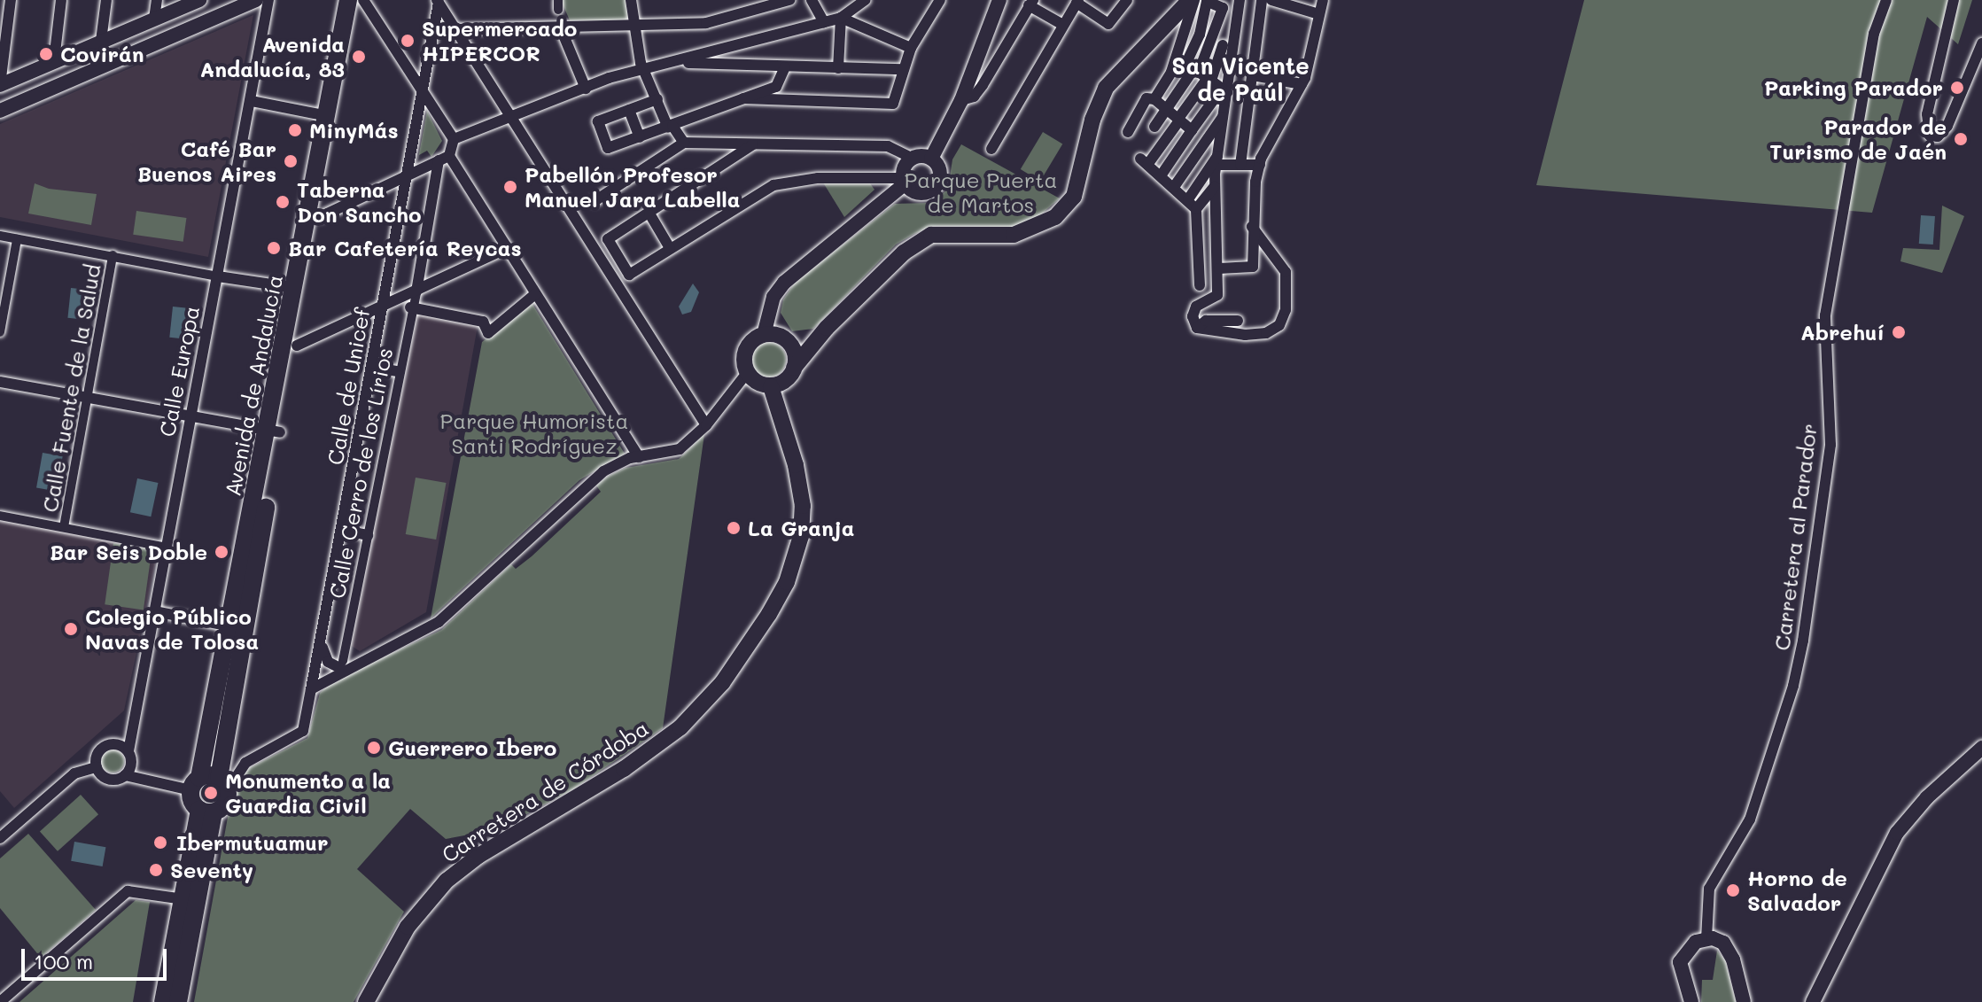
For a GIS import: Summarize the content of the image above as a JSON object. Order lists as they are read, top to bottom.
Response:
{
  "streets": {
    "main road": ["Avenida de Andalucía", "Carretera de Córdoba"],
    "street": [
      "Calle Europa",
      "Calle de Unicef",
      "Calle Fuente de la Salud",
      "Calle Cerro de los Lírios",
      "Carretera al Parador"
    ]
  },
  "crossings": [
    ["Avenida de Andalucía", "Calle de Unicef"]
  ],
  "districts": ["San Vicente de Paúl"],
  "parks": ["Parque Puerta de Martos", "Parque Humorista Santi Rodríguez"],
  "places": [
    "Supermercado HIPERCOR",
    "Covirán",
    "Avenida Andalucía, 83",
    "Parking Parador",
    "MinyMás",
    "Parador de Turismo de Jaén",
    "Café Bar Buenos Aires",
    "Pabellón Profesor Manuel Jara Labella",
    "Taberna Don Sancho",
    "Bar Cafetería Reycas",
    "Abrehuí",
    "La Granja",
    "Bar Seis Doble",
    "Colegio Público Navas de Tolosa",
    "Guerrero Ibero",
    "Monumento a la Guardia Civil",
    "Ibermutuamur",
    "Seventy",
    "Horno de Salvador"
  ],
  "scale_bar": "100 m"
}
